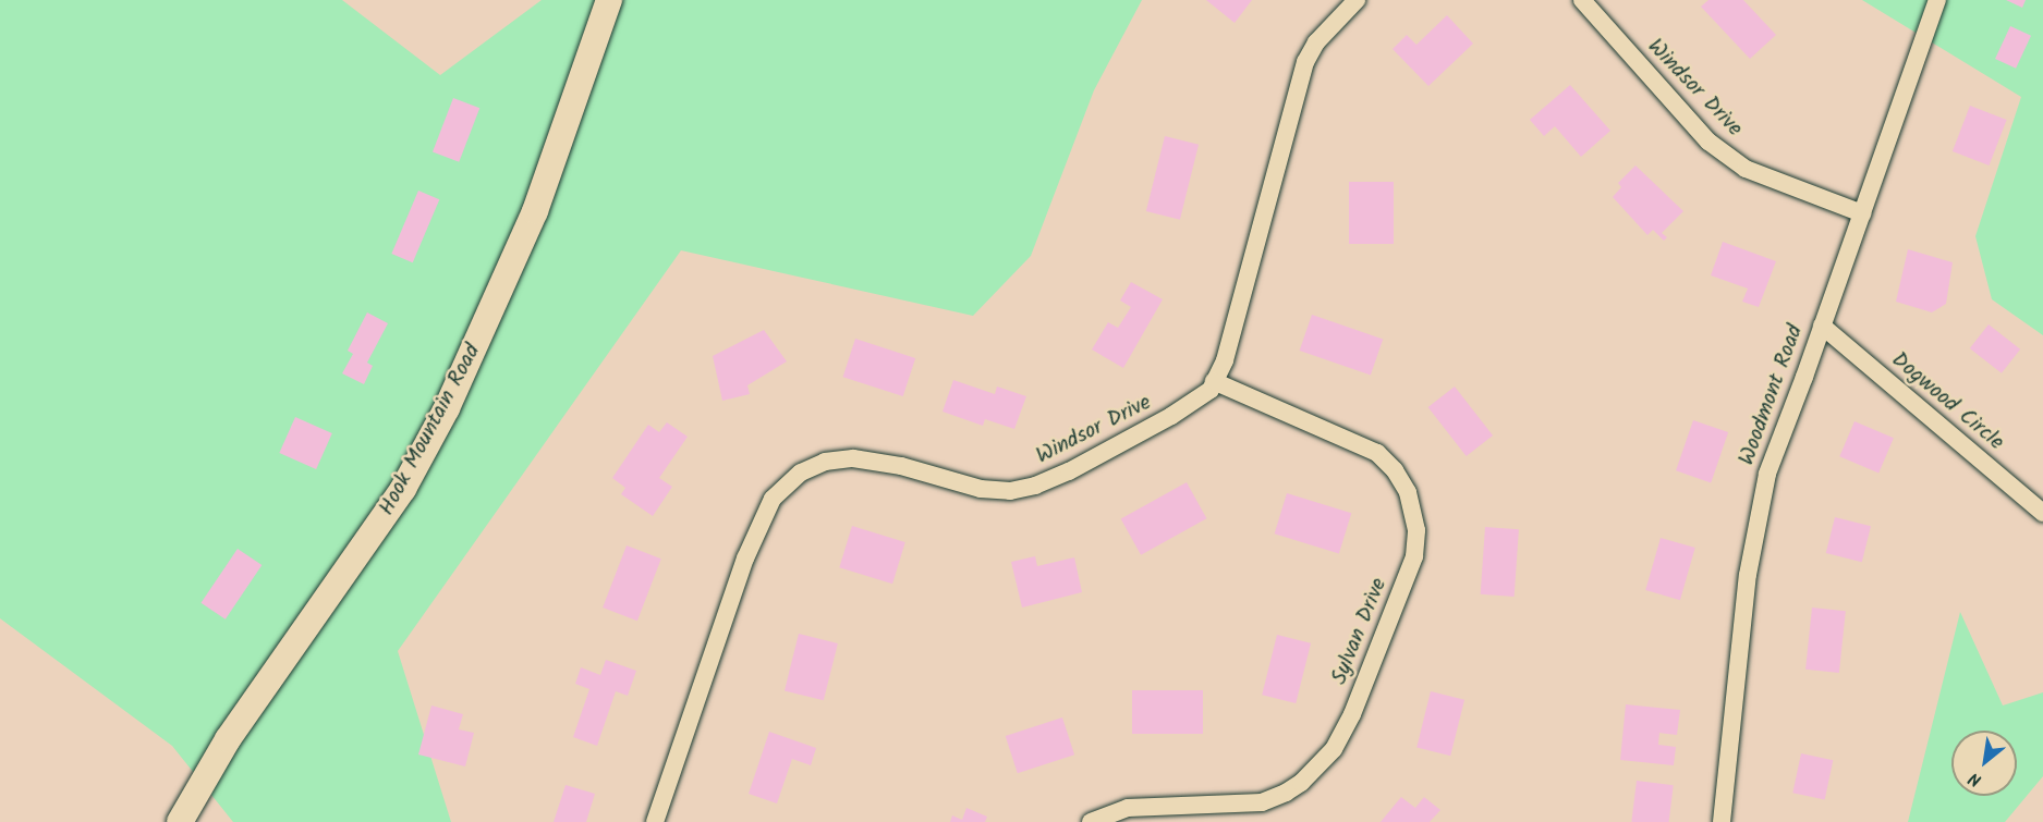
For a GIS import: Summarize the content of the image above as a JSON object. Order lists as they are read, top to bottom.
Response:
{
  "streets": {
    "street": [
      "Windsor Drive",
      "Woodmont Road",
      "Dogwood Circle",
      "Hook Mountain Road",
      "Sylvan Drive"
    ]
  },
  "crossings": [
    ["Windsor Drive", "Woodmont Road"],
    ["Windsor Drive", "Sylvan Drive"],
    ["Woodmont Road", "Dogwood Circle"]
  ],
  "north": "bottom left"
}
